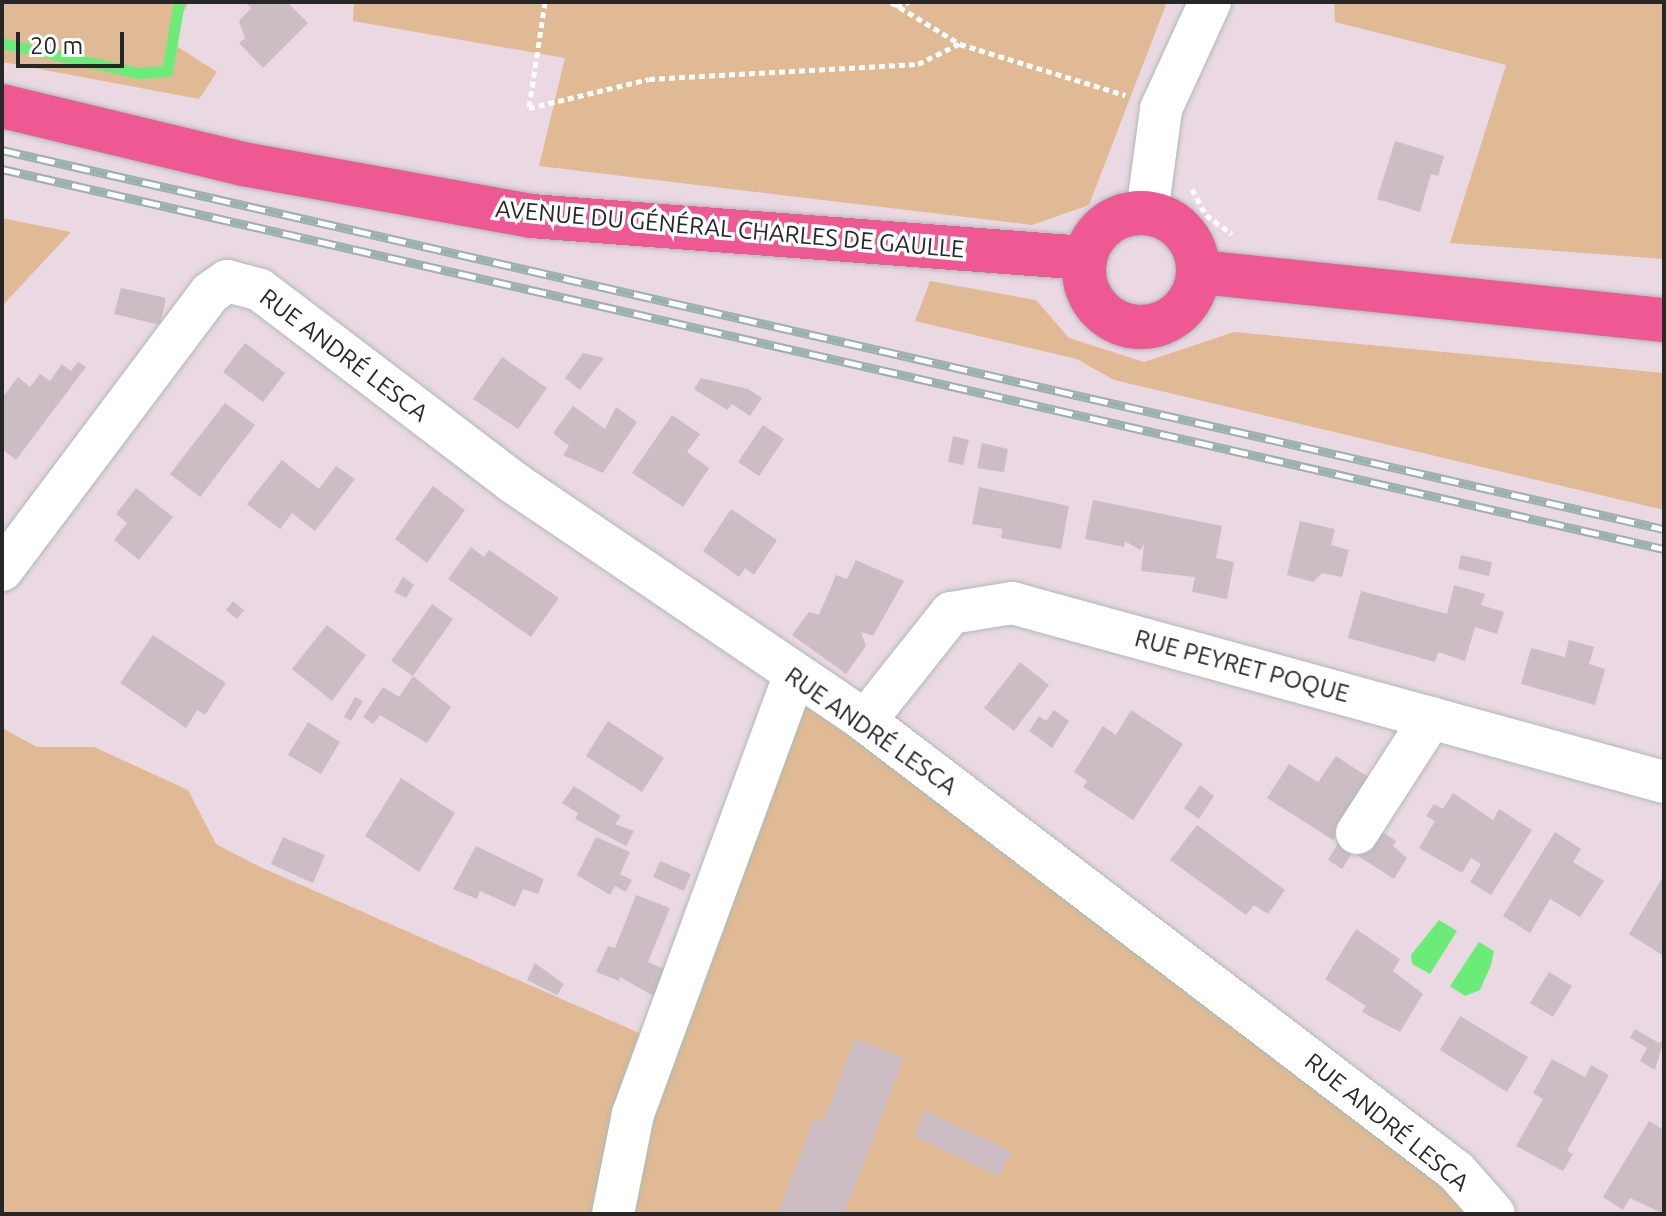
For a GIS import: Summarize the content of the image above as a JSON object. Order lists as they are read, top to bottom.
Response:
{
  "streets": {
    "main road": ["AVENUE DU GÉNÉRAL CHARLES DE GAULLE"],
    "street": ["RUE ANDRÉ LESCA", "RUE PEYRET POQUE"]
  },
  "crossings": [
    ["RUE ANDRÉ LESCA", "RUE PEYRET POQUE"]
  ],
  "scale_bar": "20 m"
}
